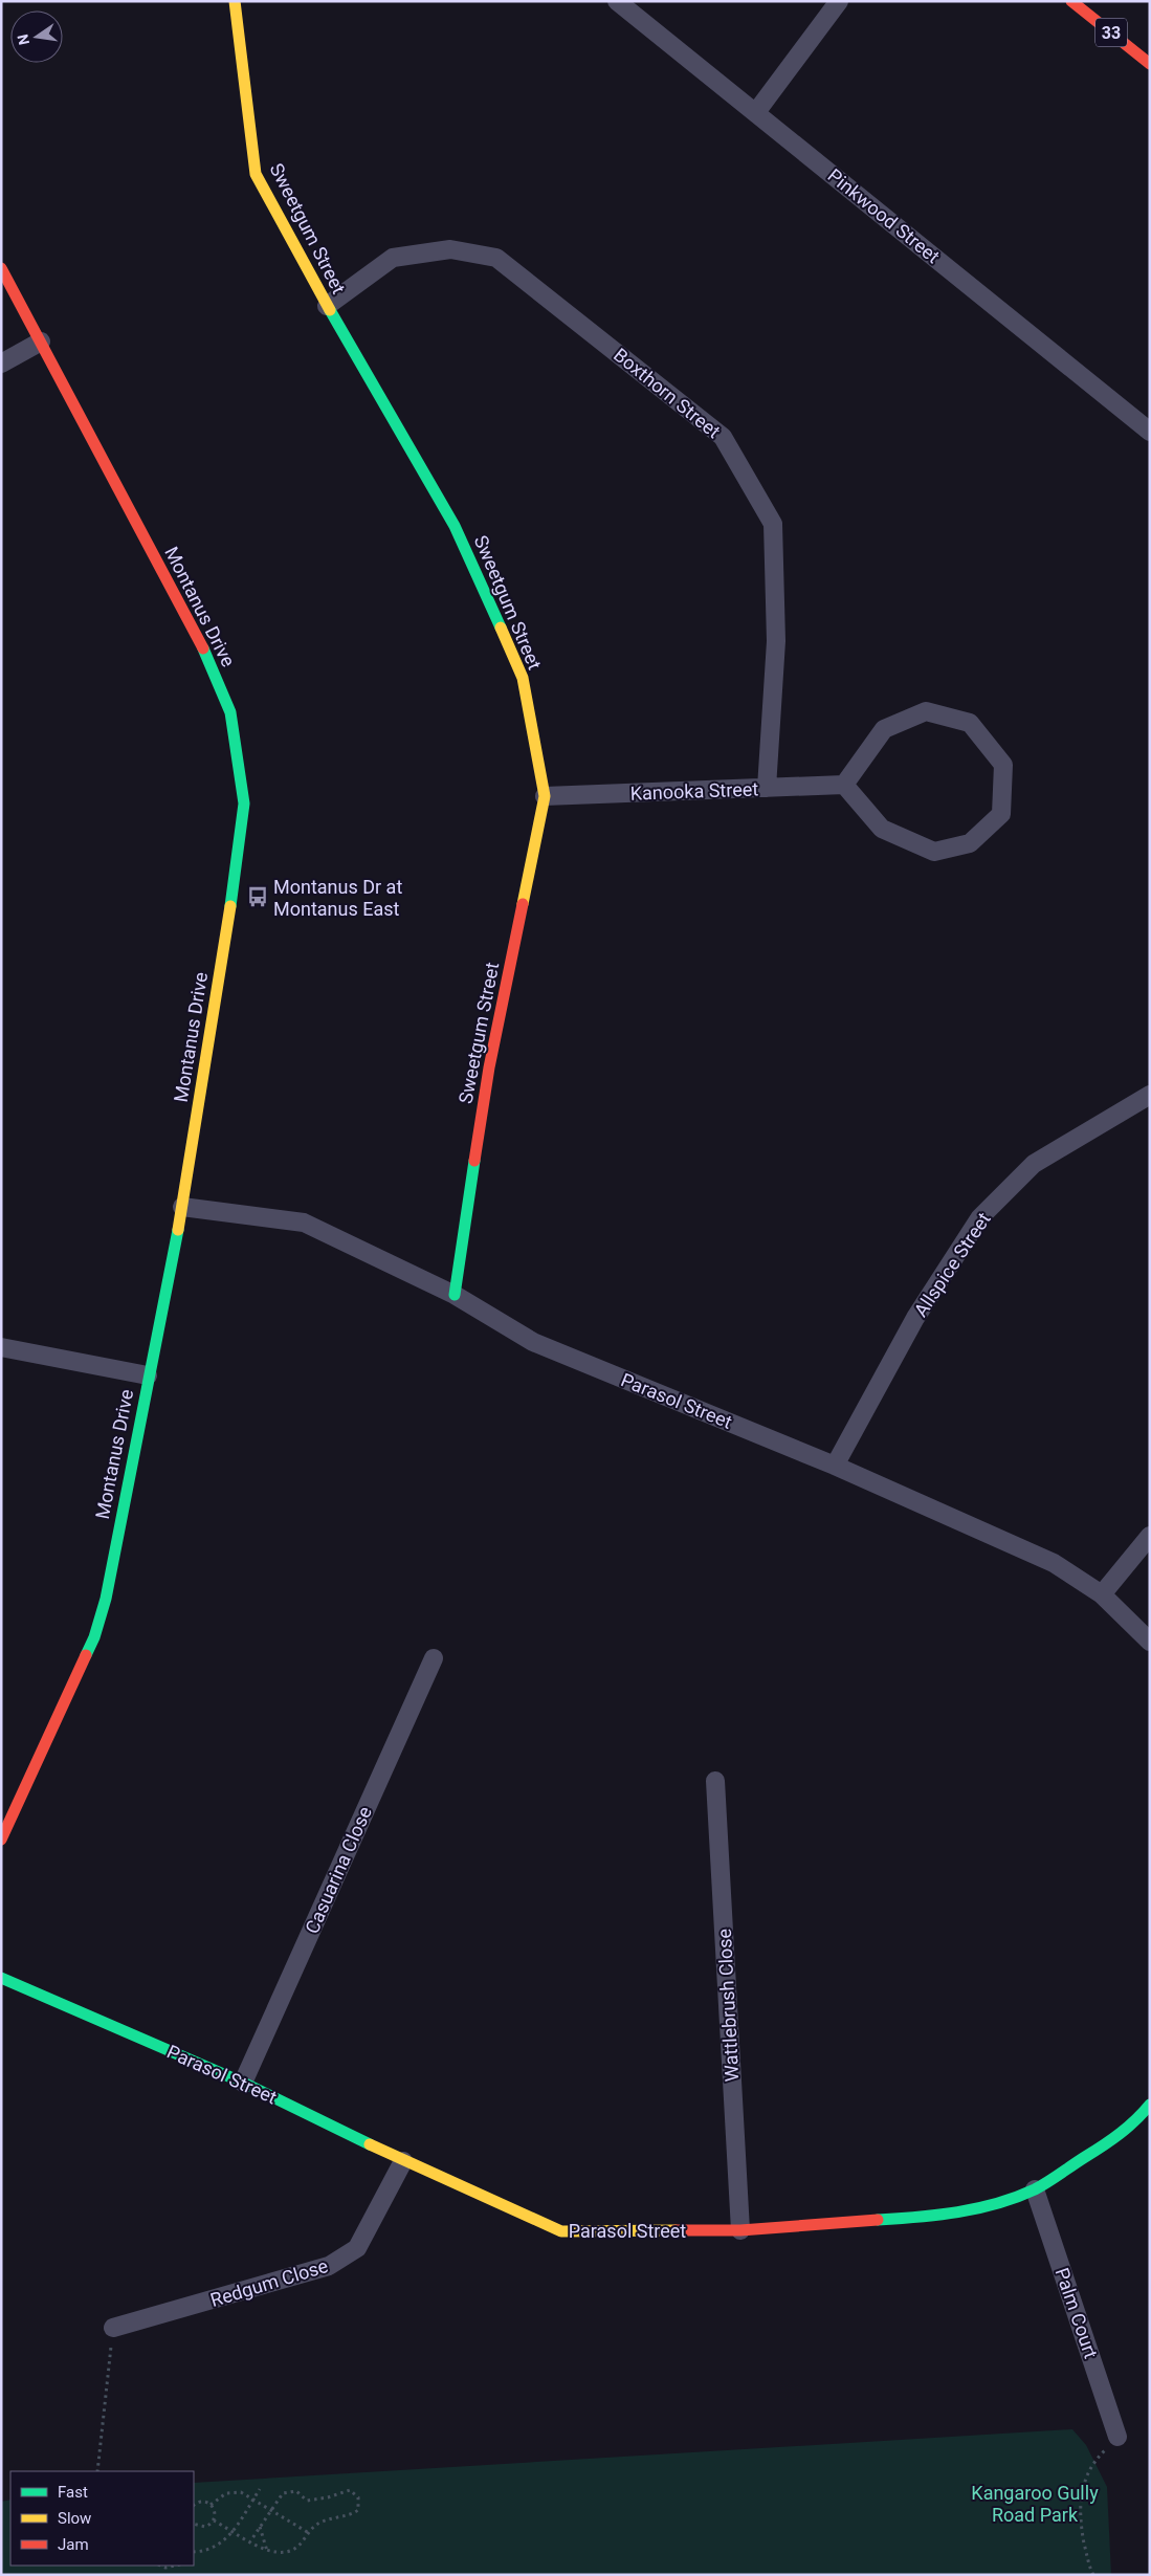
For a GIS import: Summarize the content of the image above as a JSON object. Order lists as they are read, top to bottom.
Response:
{
  "streets": {
    "street": [
      "33",
      "Pinkwood Street",
      "Sweetgum Street",
      "Boxthorn Street",
      "Montanus Drive",
      "Kanooka Street",
      "Allspice Street",
      "Parasol Street",
      "Casuarina Close",
      "Wattlebrush Close",
      "Redgum Close",
      "Palm Court"
    ]
  },
  "crossings": [
    ["Sweetgum Street", "Boxthorn Street"],
    ["Sweetgum Street", "Kanooka Street"],
    ["Sweetgum Street", "Parasol Street"],
    ["Boxthorn Street", "Kanooka Street"],
    ["Montanus Drive", "Parasol Street"],
    ["Allspice Street", "Parasol Street"],
    ["Parasol Street", "Casuarina Close"],
    ["Parasol Street", "Wattlebrush Close"],
    ["Parasol Street", "Redgum Close"],
    ["Parasol Street", "Palm Court"]
  ],
  "parks": ["Kangaroo Gully Road Park"],
  "places": {
    "bus stop": ["Montanus Dr at Montanus East"]
  },
  "legend": ["Fast", "Slow", "Jam"],
  "north": "left"
}
